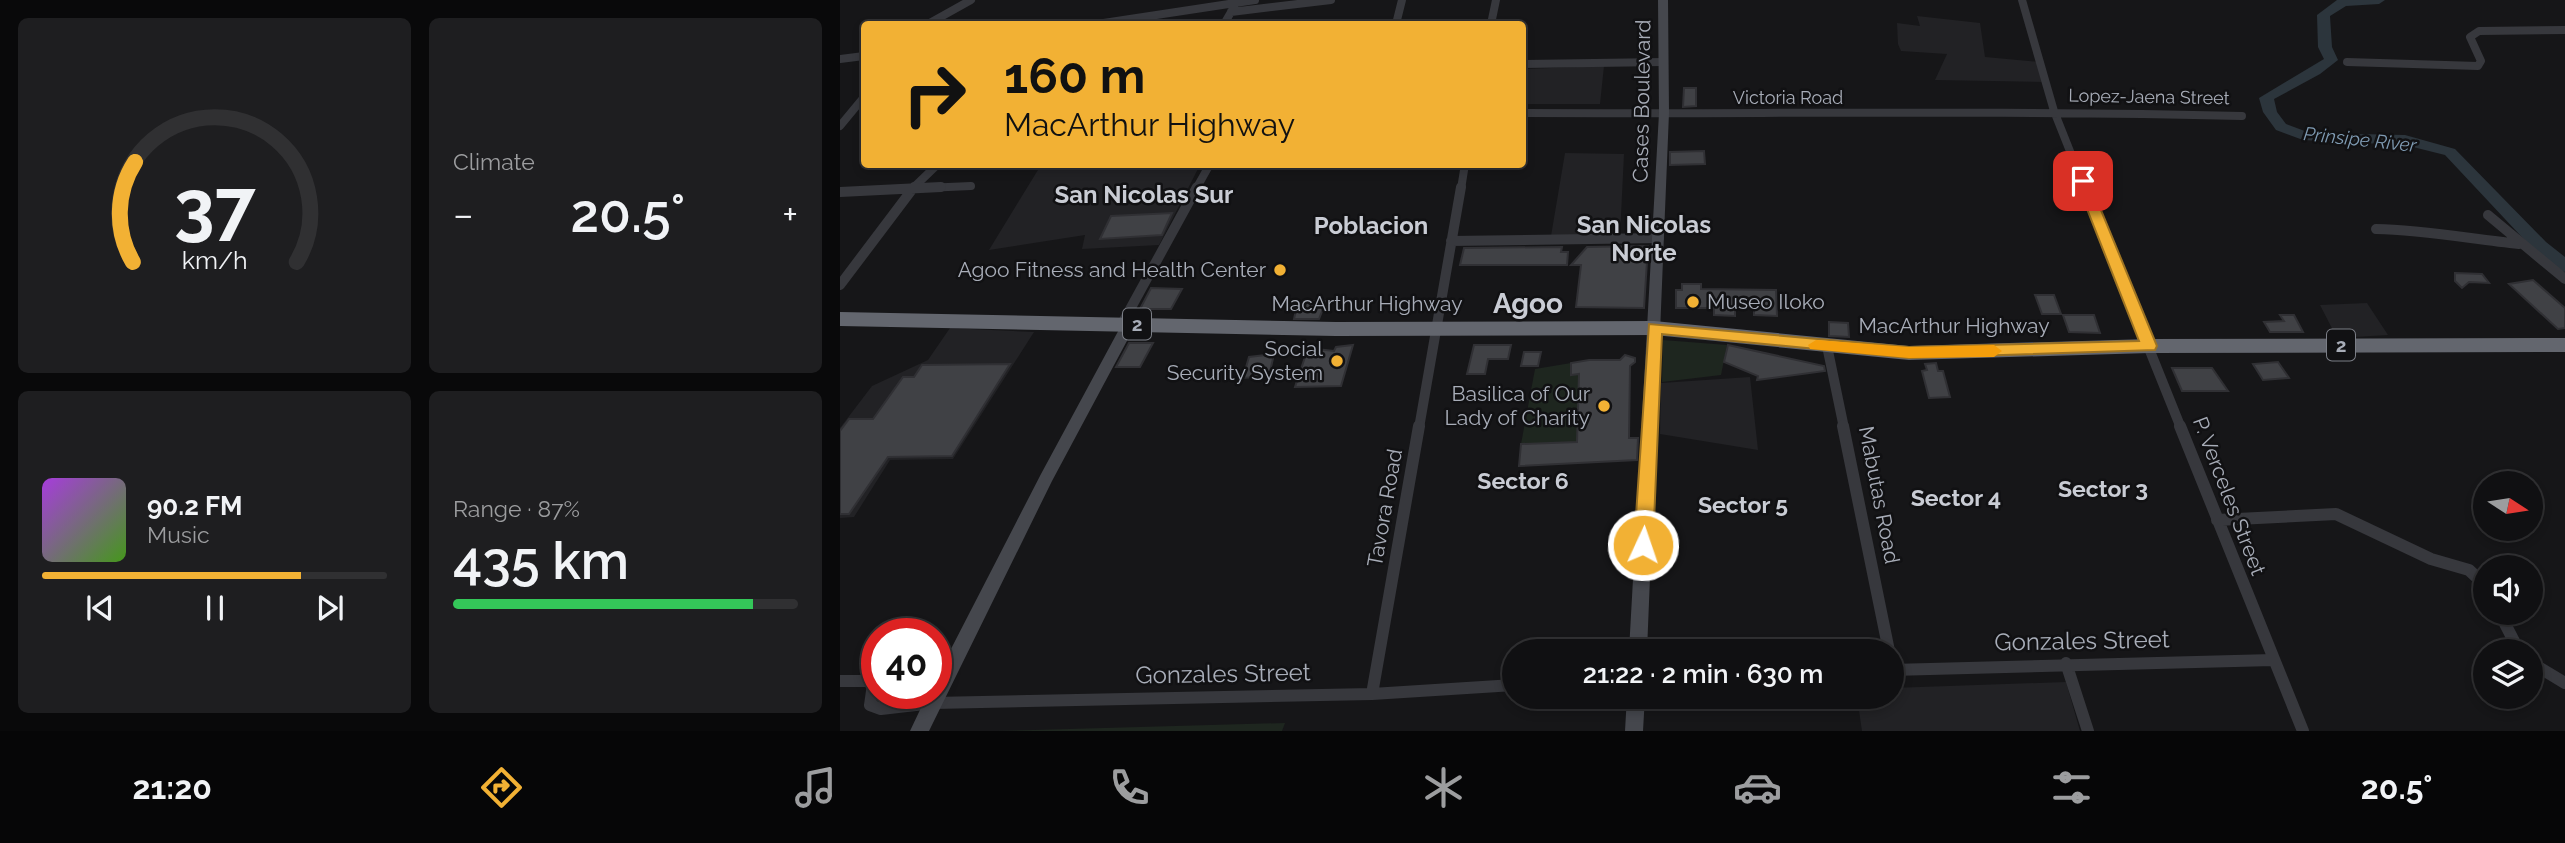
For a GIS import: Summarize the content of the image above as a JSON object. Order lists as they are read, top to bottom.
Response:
{
  "streets": {
    "highway": ["MacArthur Highway", "2"],
    "street": [
      "Lopez-Jaena Street",
      "Victoria Road",
      "Cases Boulevard",
      "Mabutas Road",
      "P. Verceles Street",
      "Tavora Road",
      "Gonzales Street"
    ]
  },
  "crossings": [
    ["Lopez-Jaena Street", "Victoria Road"],
    ["Lopez-Jaena Street", "P. Verceles Street"],
    ["Victoria Road", "Cases Boulevard"],
    ["Victoria Road", "P. Verceles Street"],
    ["Cases Boulevard", "MacArthur Highway"],
    ["MacArthur Highway", "Mabutas Road"],
    ["MacArthur Highway", "P. Verceles Street"],
    ["MacArthur Highway", "Tavora Road"],
    ["P. Verceles Street", "Gonzales Street"],
    ["Tavora Road", "Gonzales Street"]
  ],
  "districts": [
    "San Nicolas Sur",
    "San Nicolas Norte",
    "Poblacion",
    "Agoo",
    "Sector 6",
    "Sector 3",
    "Sector 4",
    "Sector 5"
  ],
  "water": ["Prinsipe River"],
  "places": [
    "Agoo Fitness and Health Center",
    "Museo Iloko",
    "Social Security System",
    "Basilica of Our Lady of Charity"
  ],
  "north": "right",
  "page": {
    "tile": [
      "Climate",
      ["Range · 87%", "435 km"]
    ],
    "turn": ["160 m", "MacArthur Highway"],
    "heat": ["−", "20.5°", "+"],
    "song": ["90.2 FM", "Music"],
    "limit": "40",
    "trip": "21:22 · 2 min · 630 m",
    "tabs": ["21:20", "20.5°"],
    "gauge": ["37", "km/h"]
  }
}
